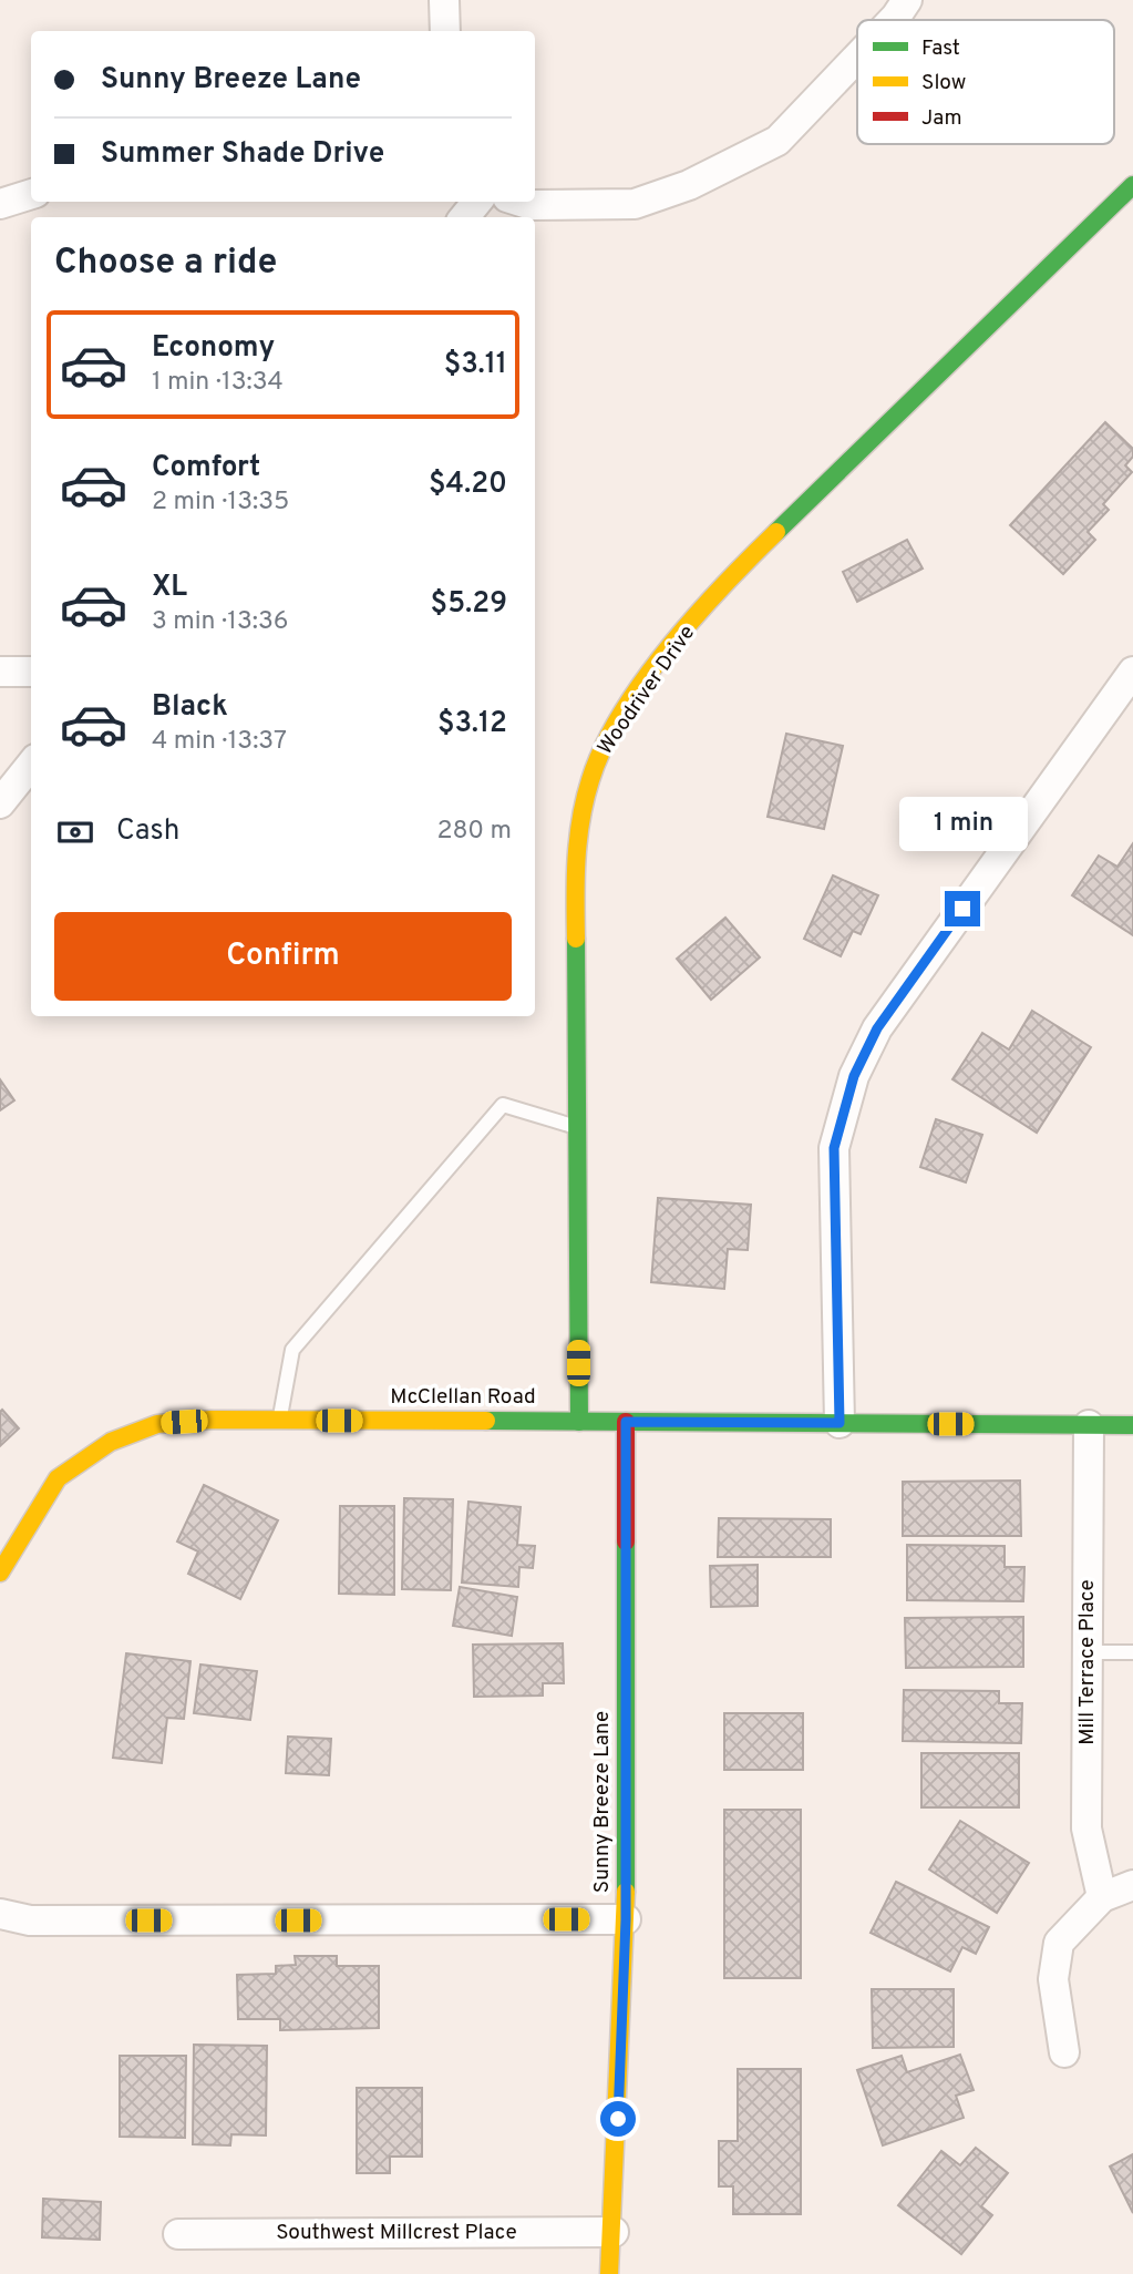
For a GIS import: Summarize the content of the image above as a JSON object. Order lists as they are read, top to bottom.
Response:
{
  "streets": {
    "street": [
      "Woodriver Drive",
      "McClellan Road",
      "Mill Terrace Place",
      "Sunny Breeze Lane",
      "Southwest Millcrest Place"
    ]
  },
  "crossings": [
    ["Woodriver Drive", "McClellan Road"],
    ["McClellan Road", "Mill Terrace Place"],
    ["McClellan Road", "Sunny Breeze Lane"],
    ["Sunny Breeze Lane", "Southwest Millcrest Place"]
  ],
  "legend": ["Fast", "Slow", "Jam"],
  "page": {
    "banner": ["Sunny Breeze Lane", "Summer Shade Drive"],
    "heading": "Choose a ride",
    "list": [
      {
        "name": "Economy",
        "note": "1 min · 13:34",
        "value": "$3.11"
      },
      {
        "name": "Comfort",
        "note": "2 min · 13:35",
        "value": "$4.20"
      },
      {
        "name": "XL",
        "note": "3 min · 13:36",
        "value": "$5.29"
      },
      {
        "name": "Black",
        "note": "4 min · 13:37",
        "value": "$3.12"
      }
    ],
    "pay": ["Cash", "280 m"],
    "bubble": "1 min",
    "buttons": "Confirm"
  }
}
